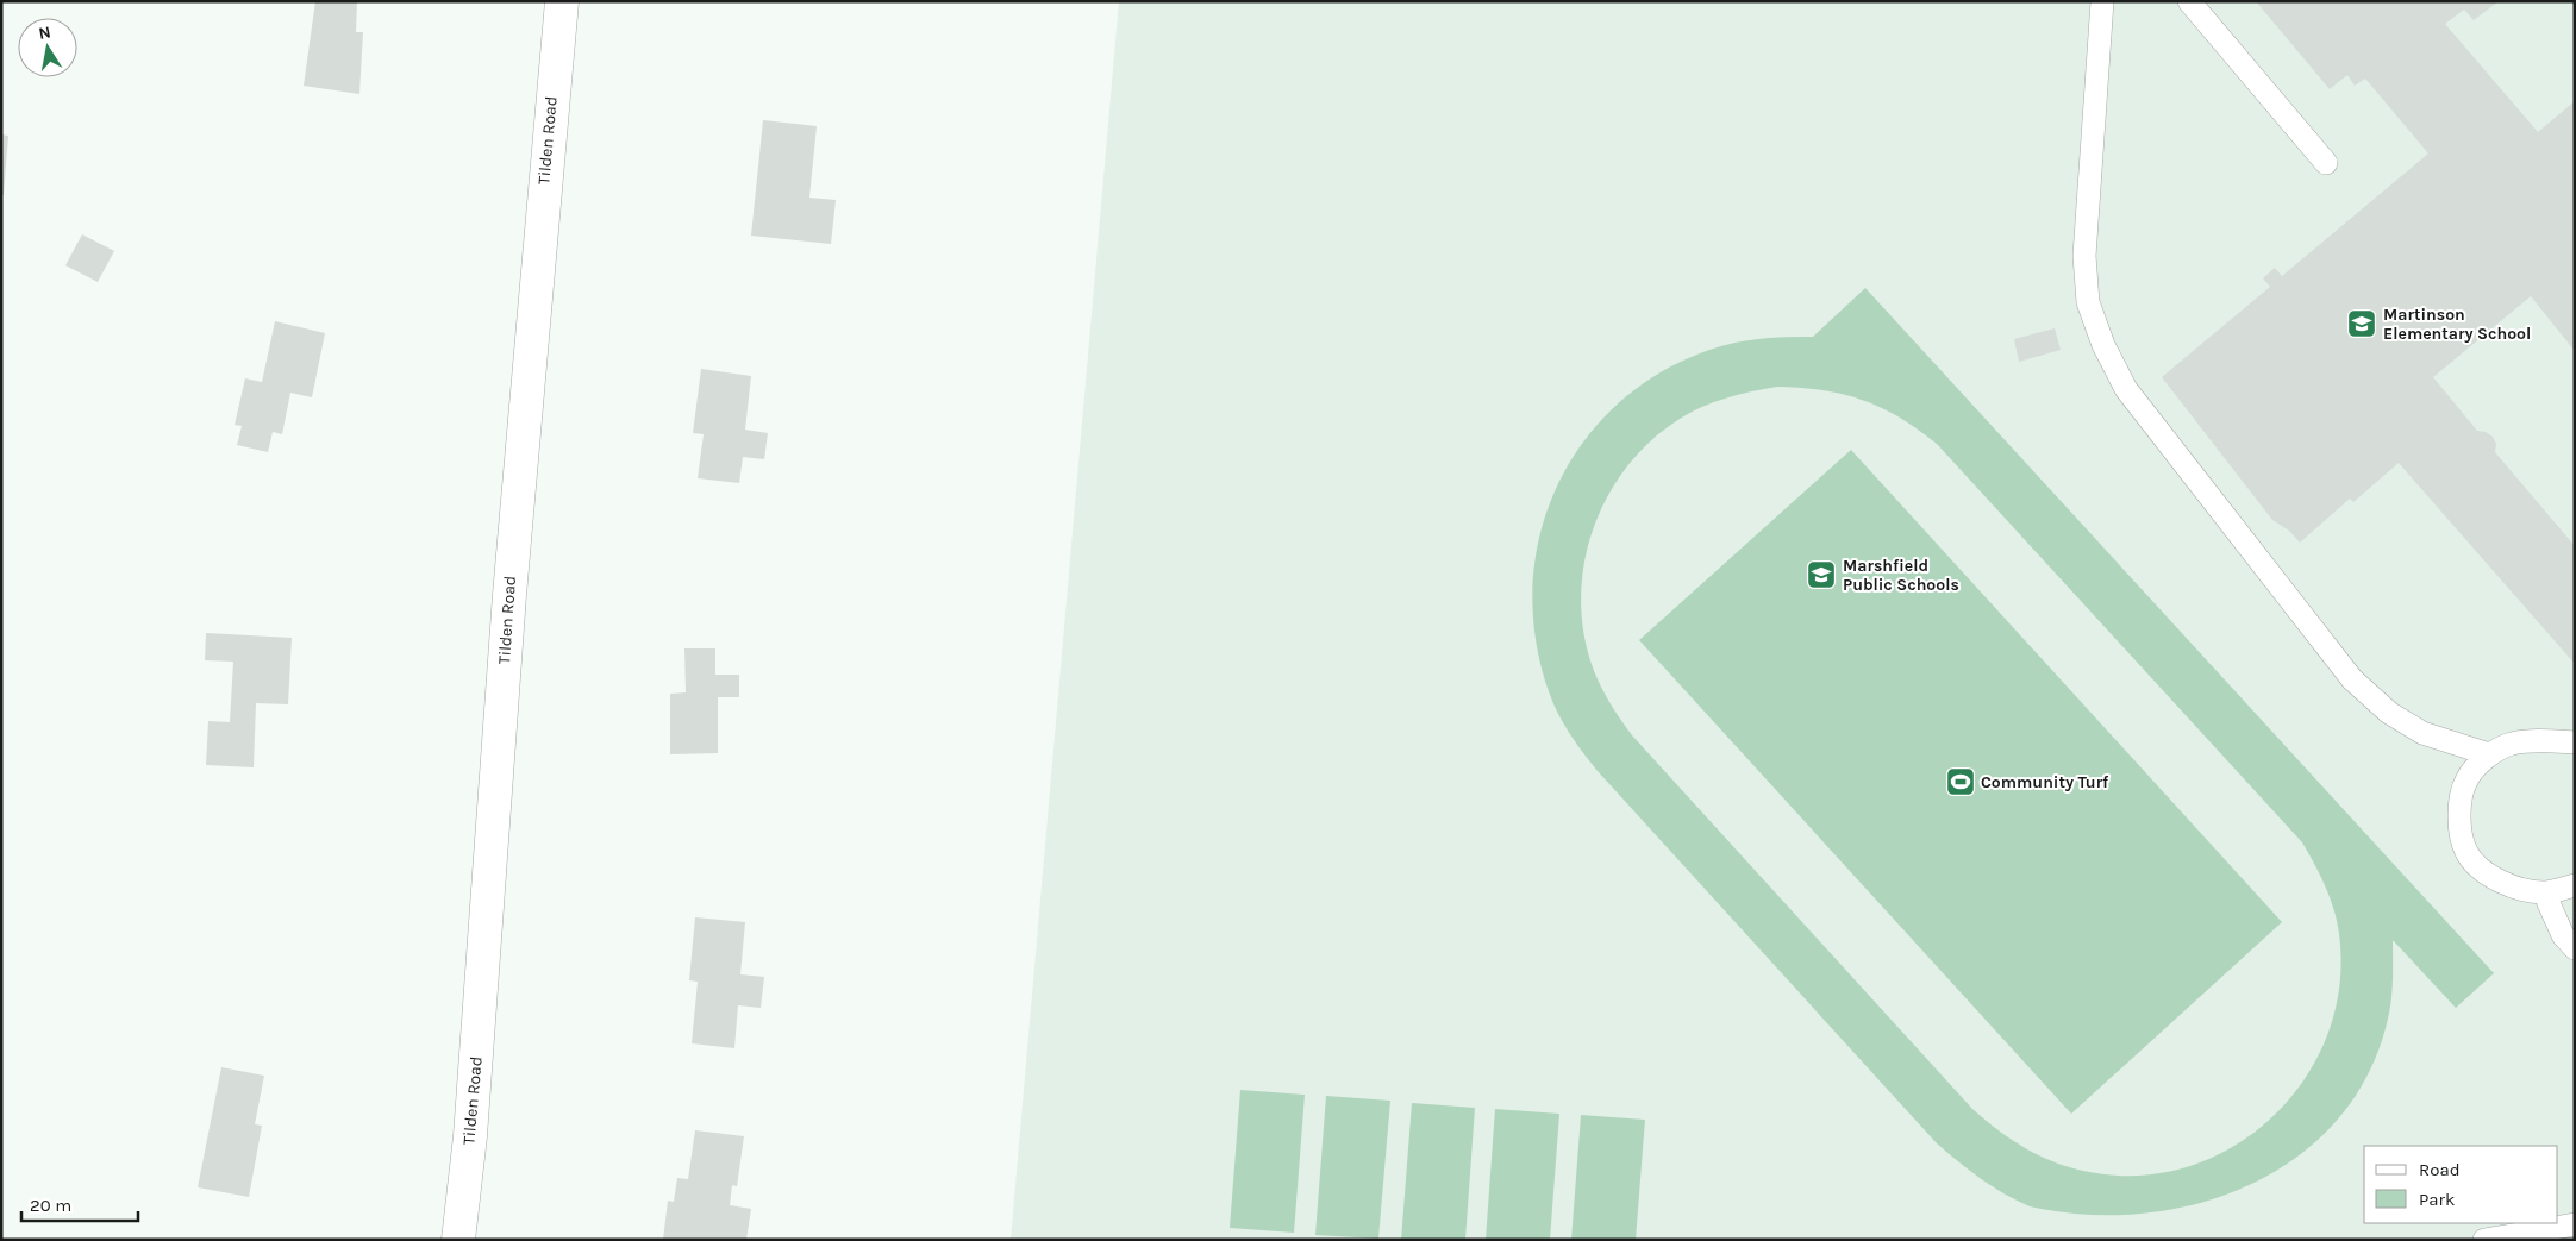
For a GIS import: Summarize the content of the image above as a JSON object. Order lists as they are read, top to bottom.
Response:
{
  "streets": {
    "street": ["Tilden Road"]
  },
  "places": {
    "school or university": ["Martinson Elementary School", "Marshfield Public Schools"],
    "sports": ["Community Turf"]
  },
  "legend": ["Road", "Park"],
  "scale_bar": "20 m",
  "north": "top"
}
